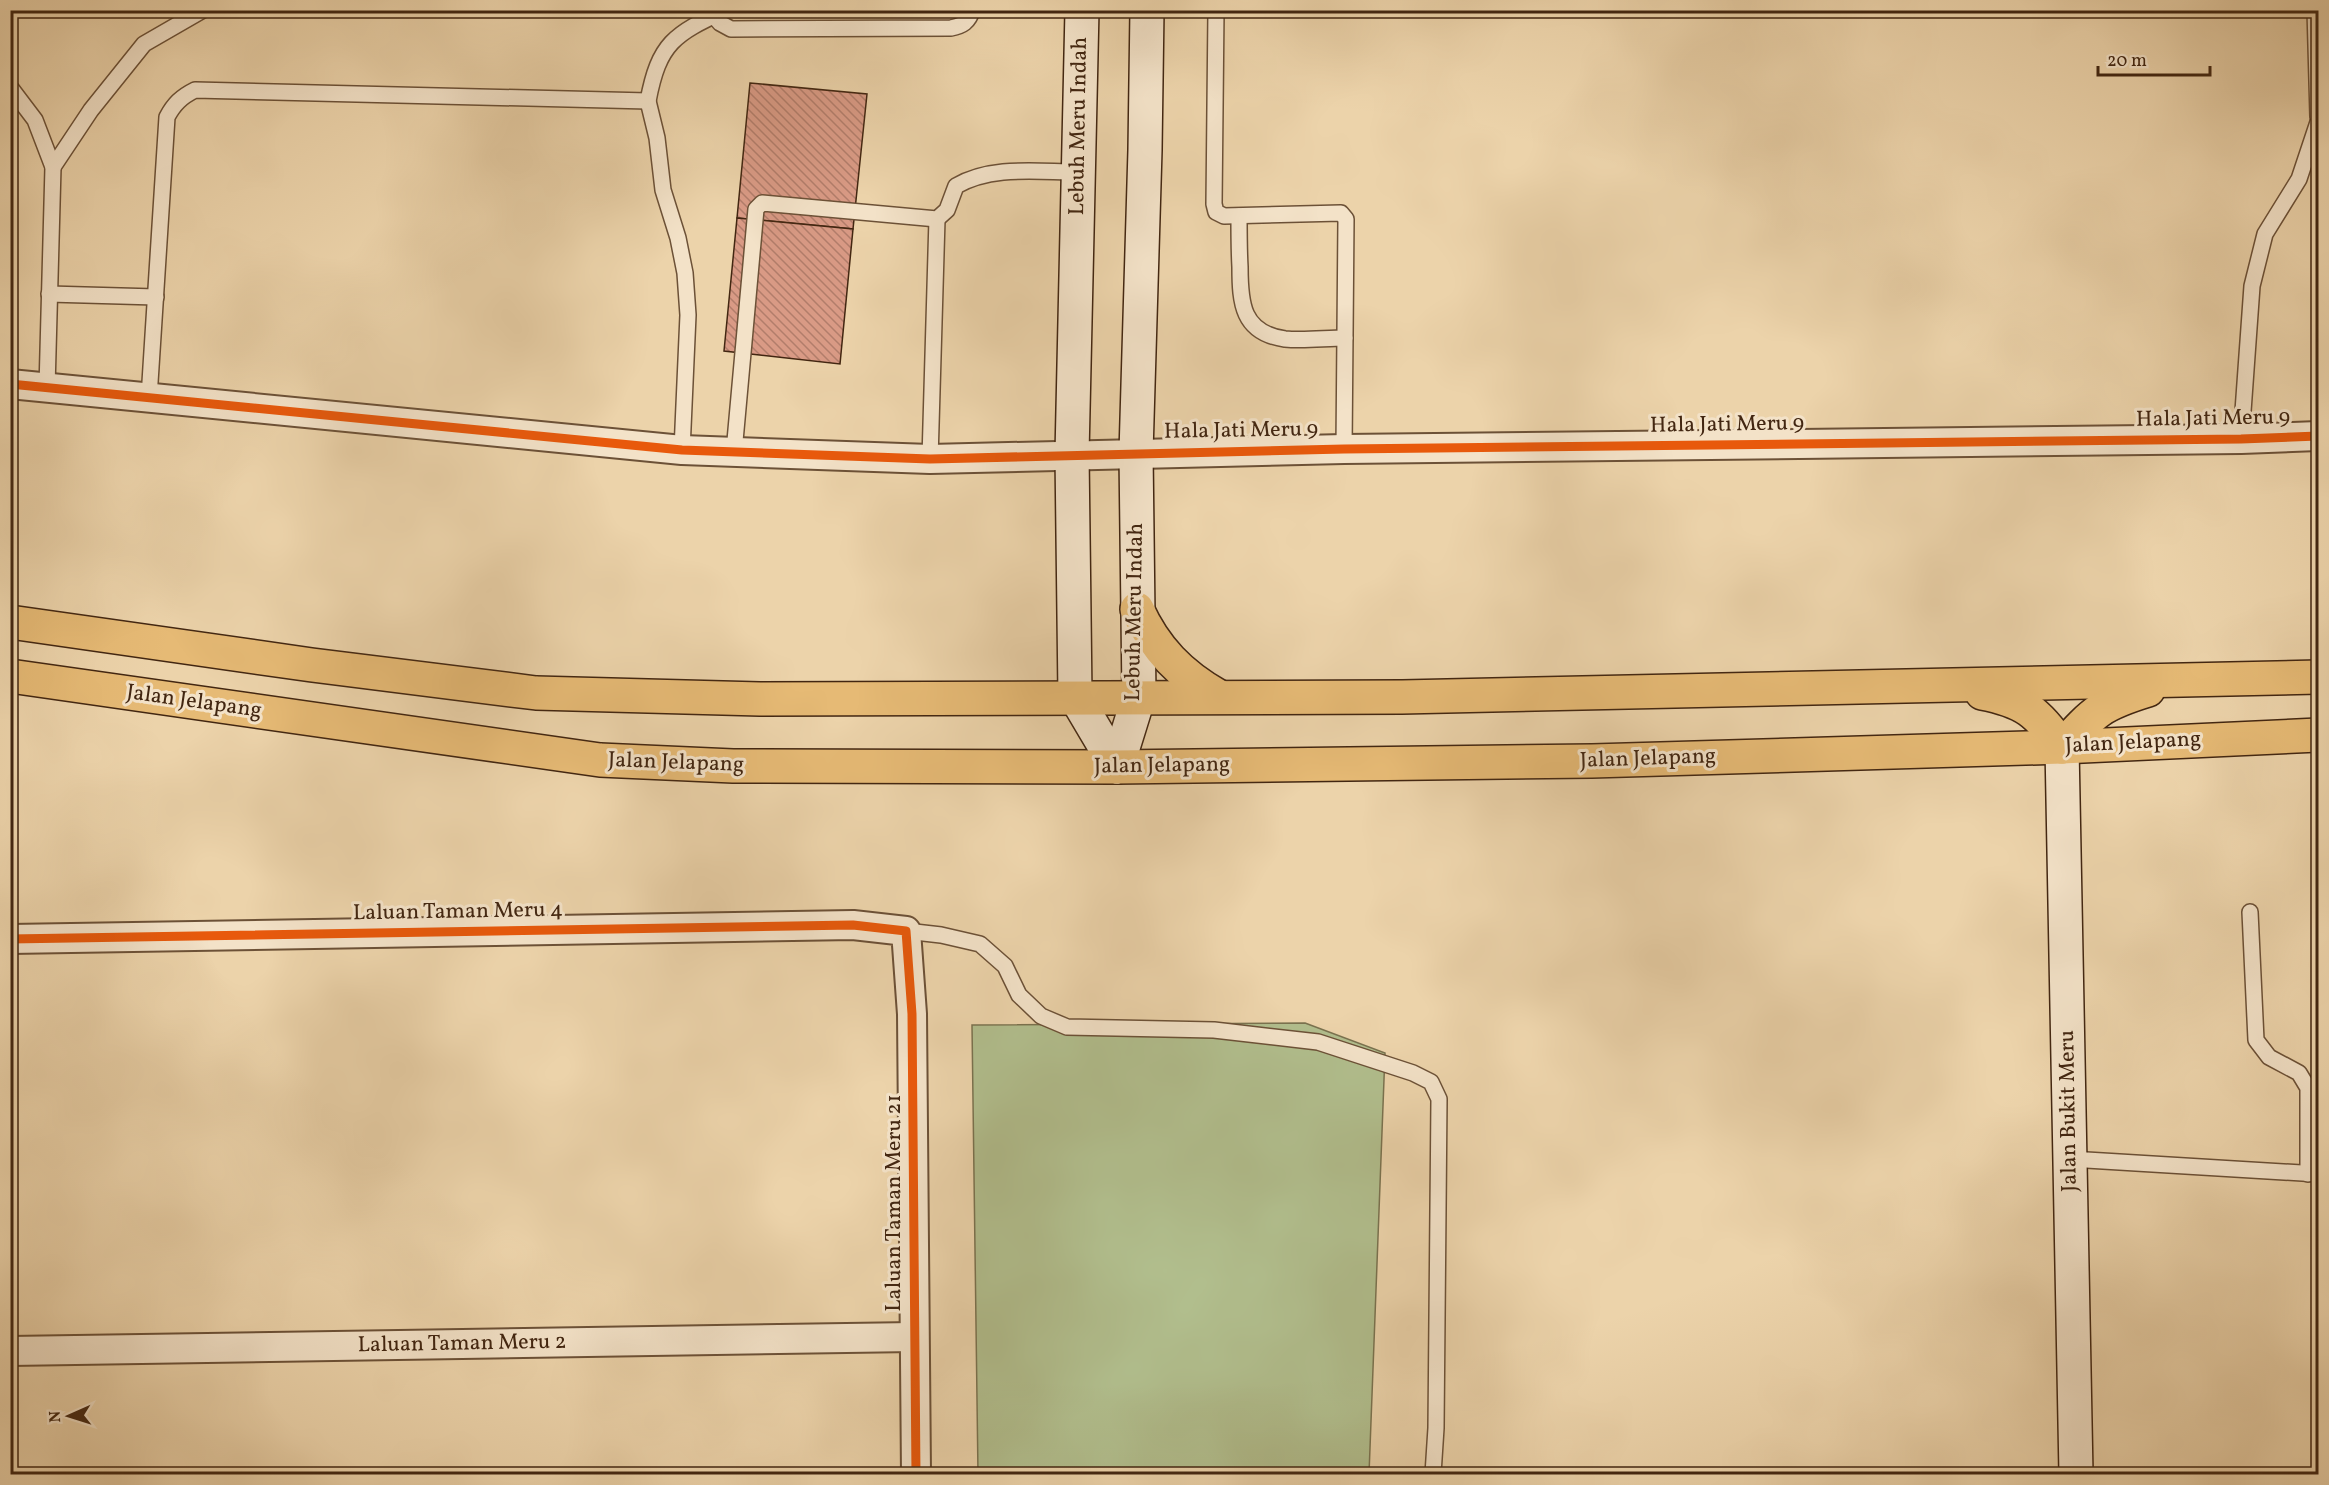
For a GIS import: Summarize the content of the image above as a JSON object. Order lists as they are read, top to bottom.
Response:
{
  "streets": {
    "main road": ["Lebuh Meru Indah", "Jalan Jelapang", "Jalan Bukit Meru"],
    "street": [
      "Hala Jati Meru 9",
      "Laluan Taman Meru 4",
      "Laluan Taman Meru 21",
      "Laluan Taman Meru 2"
    ]
  },
  "crossings": [
    ["Lebuh Meru Indah", "Hala Jati Meru 9"],
    ["Lebuh Meru Indah", "Jalan Jelapang"],
    ["Jalan Jelapang", "Jalan Bukit Meru"],
    ["Laluan Taman Meru 4", "Laluan Taman Meru 21"],
    ["Laluan Taman Meru 21", "Laluan Taman Meru 2"]
  ],
  "scale_bar": "20 m",
  "north": "left"
}
